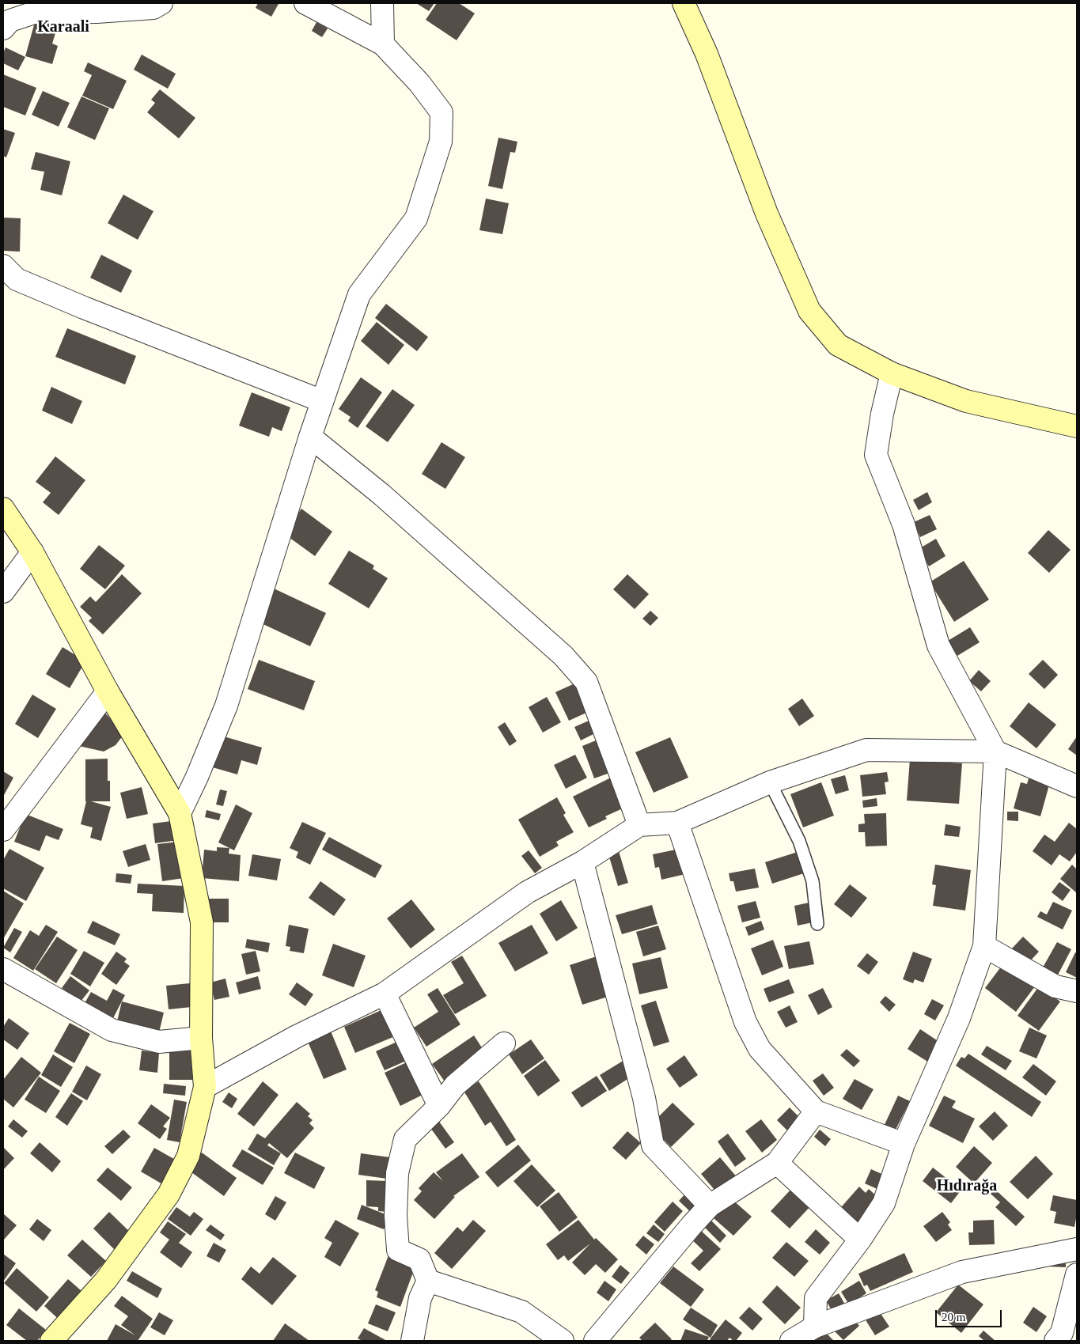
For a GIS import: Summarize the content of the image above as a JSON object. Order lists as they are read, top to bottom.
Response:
{
  "districts": ["Karaali", "Hıdırağa"],
  "scale_bar": "20 m"
}
